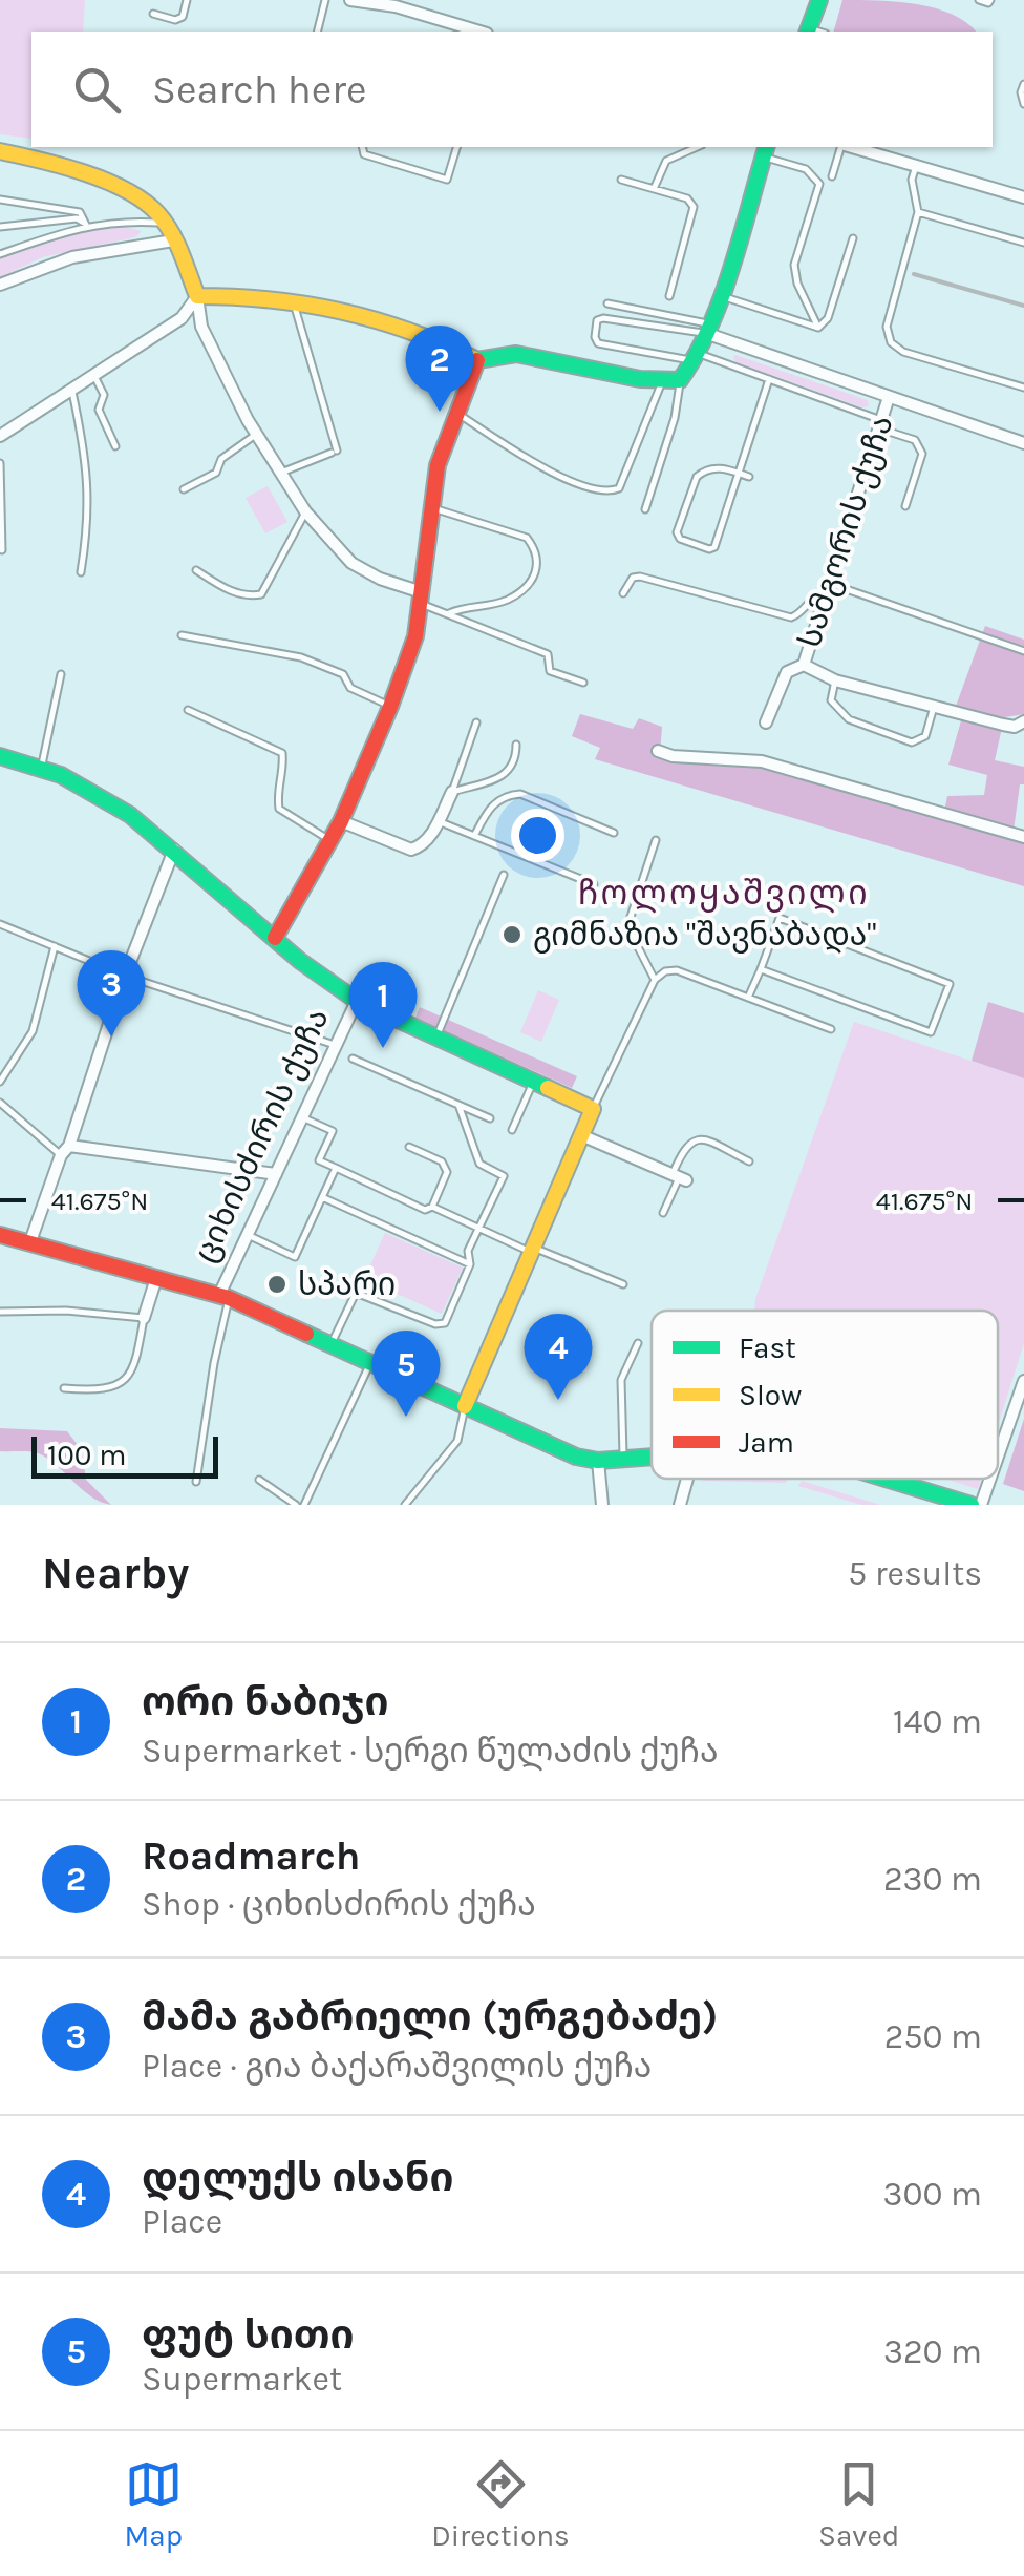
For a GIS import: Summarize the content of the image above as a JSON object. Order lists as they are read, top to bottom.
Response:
{
  "streets": {
    "street": ["სამგორის ქუჩა", "ციხისძირის ქუჩა"]
  },
  "districts": ["ჩოლოყაშვილი"],
  "places": ["გიმნაზია \"შავნაბადა\"", "სპარი"],
  "legend": ["Fast", "Slow", "Jam"],
  "scale_bar": "100 m",
  "page": {
    "search": "Search here",
    "pins": [
      "2",
      "3",
      "1",
      "4",
      "5"
    ],
    "scale": "100 m",
    "heading": ["Nearby", "5 results"],
    "list": [
      {
        "mark": "1",
        "name": "ორი ნაბიჯი",
        "note": "Supermarket · სერგი წულაძის ქუჩა",
        "value": "140 m"
      },
      {
        "mark": "2",
        "name": "Roadmarch",
        "note": "Shop · ციხისძირის ქუჩა",
        "value": "230 m"
      },
      {
        "mark": "3",
        "name": "მამა გაბრიელი (ურგებაძე)",
        "note": "Place · გია ბაქარაშვილის ქუჩა",
        "value": "250 m"
      },
      {
        "mark": "4",
        "name": "დელუქს ისანი",
        "note": "Place",
        "value": "300 m"
      },
      {
        "mark": "5",
        "name": "ფუტ სითი",
        "note": "Supermarket",
        "value": "320 m"
      }
    ],
    "nav": ["Map", "Directions", "Saved"]
  },
  "coordinates": ["41.675°N"]
}
